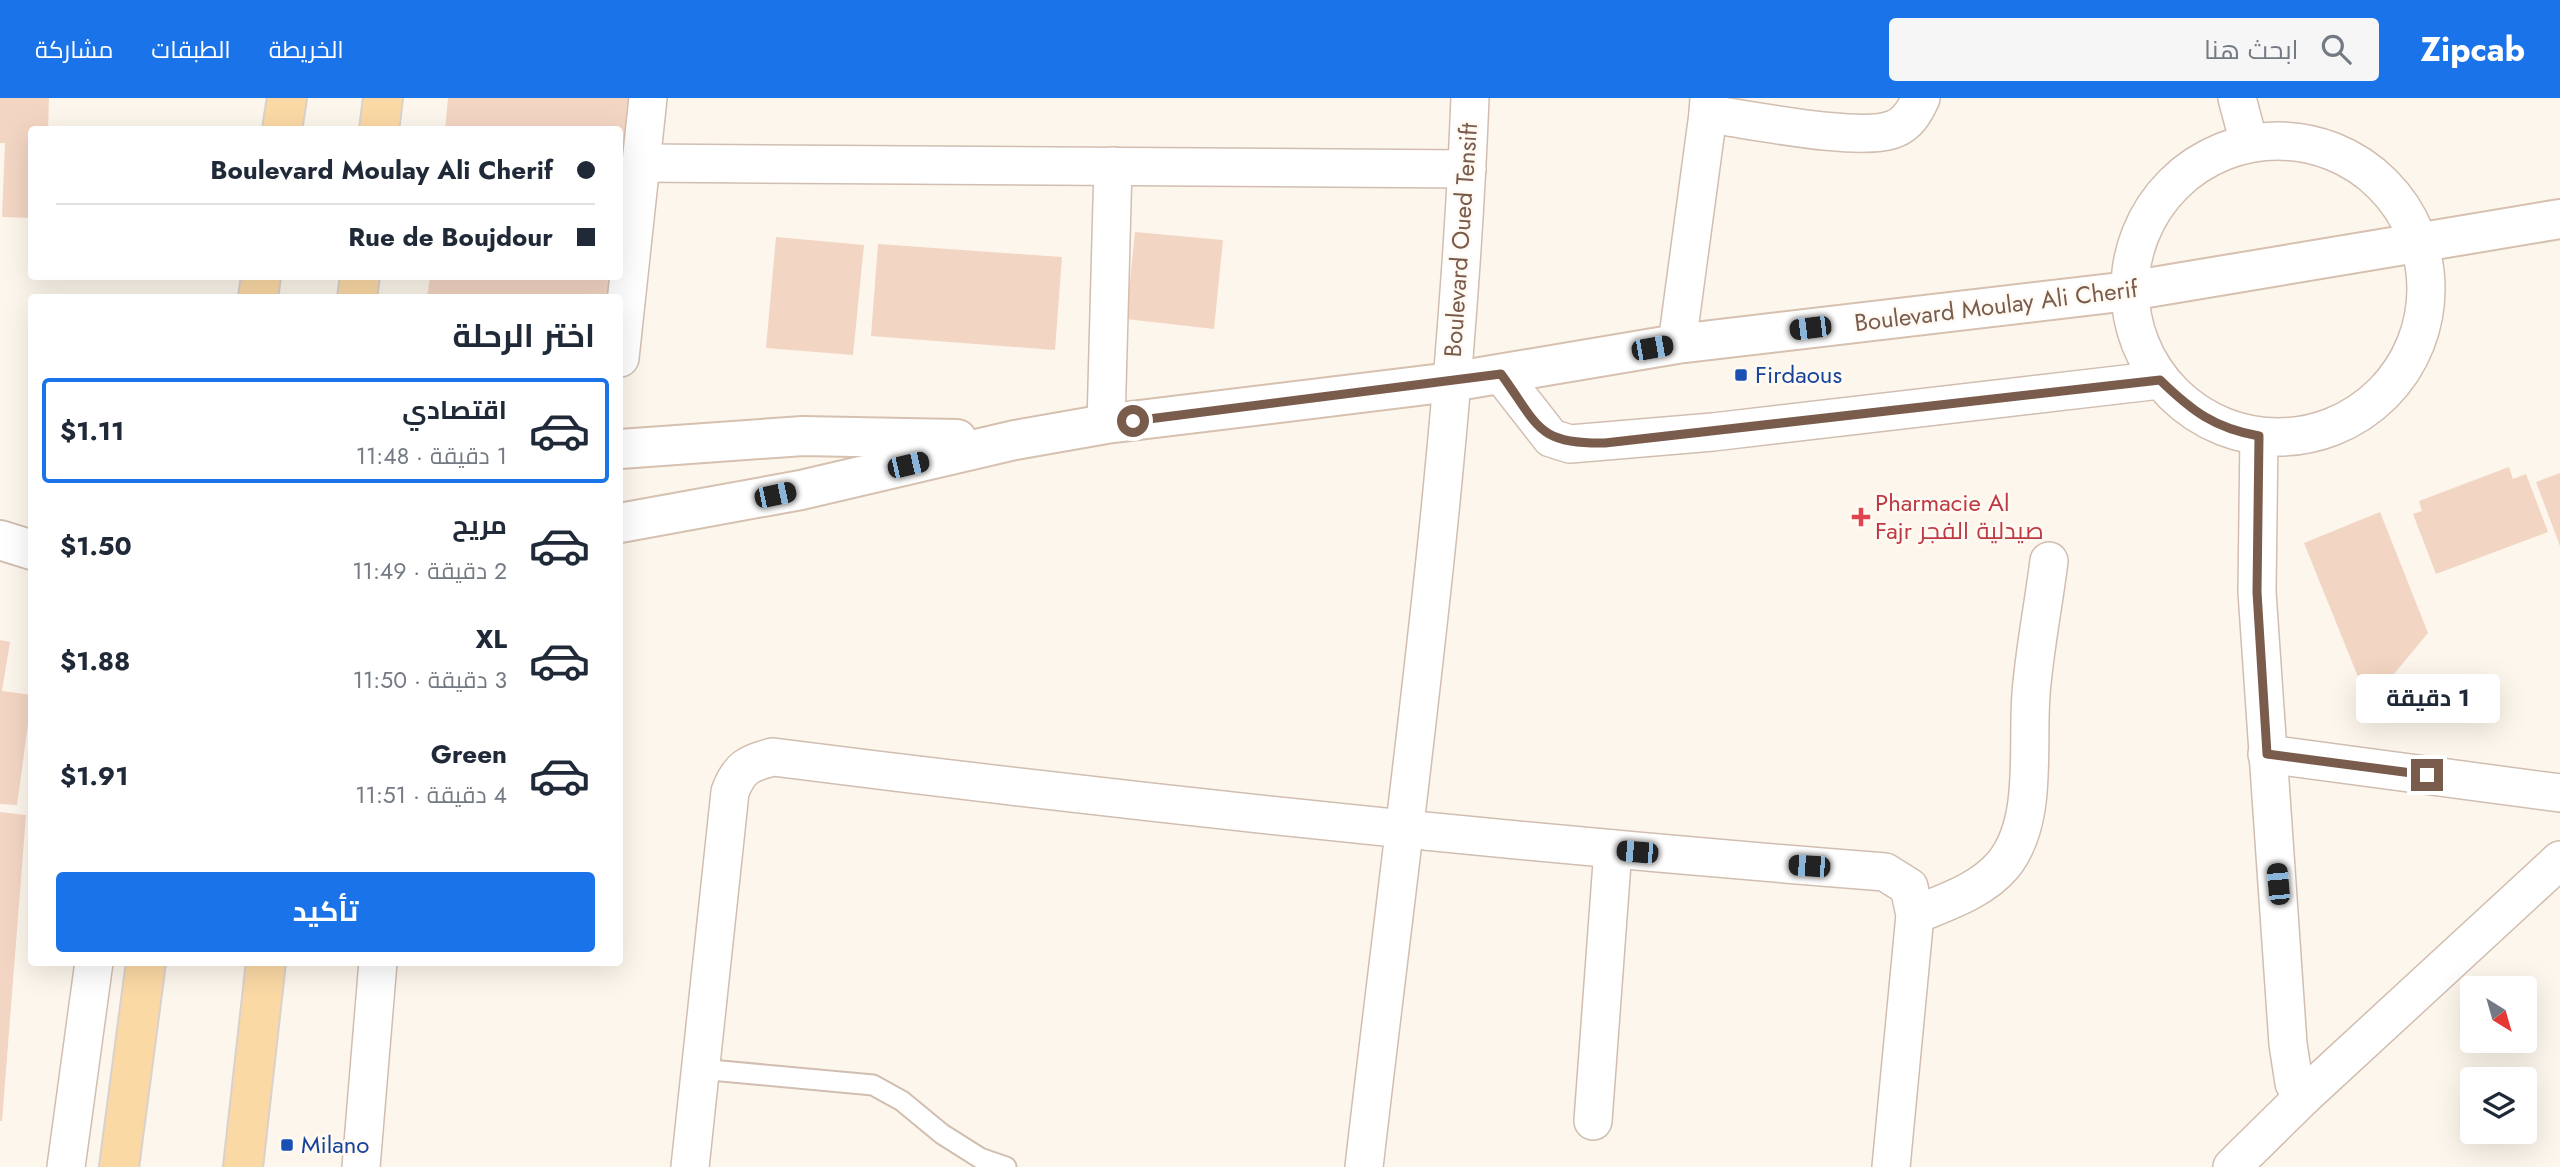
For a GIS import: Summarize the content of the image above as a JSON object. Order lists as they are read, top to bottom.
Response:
{
  "streets": {
    "main road": ["Boulevard Moulay Ali Cherif"],
    "street": ["Boulevard Oued Tensift"]
  },
  "crossings": [
    ["Boulevard Oued Tensift", "Boulevard Moulay Ali Cherif"]
  ],
  "places": {
    "transit": ["Firdaous", "Milano"],
    "health": ["Pharmacie Al Fajr صيدلية الفجر"]
  },
  "north": "bottom right",
  "page": {
    "header": "Zipcab",
    "search": "ابحث هنا",
    "nav": ["الخريطة", "الطبقات", "مشاركة"],
    "banner": ["Boulevard Moulay Ali Cherif", "Rue de Boujdour"],
    "heading": "اختر الرحلة",
    "list": [
      {
        "name": "اقتصادي",
        "note": "1 دقيقة · 11:48",
        "value": "$1.11"
      },
      {
        "name": "مريح",
        "note": "2 دقيقة · 11:49",
        "value": "$1.50"
      },
      {
        "name": "XL",
        "note": "3 دقيقة · 11:50",
        "value": "$1.88"
      },
      {
        "name": "Green",
        "note": "4 دقيقة · 11:51",
        "value": "$1.91"
      }
    ],
    "bubble": "1 دقيقة",
    "buttons": "تأكيد"
  }
}
